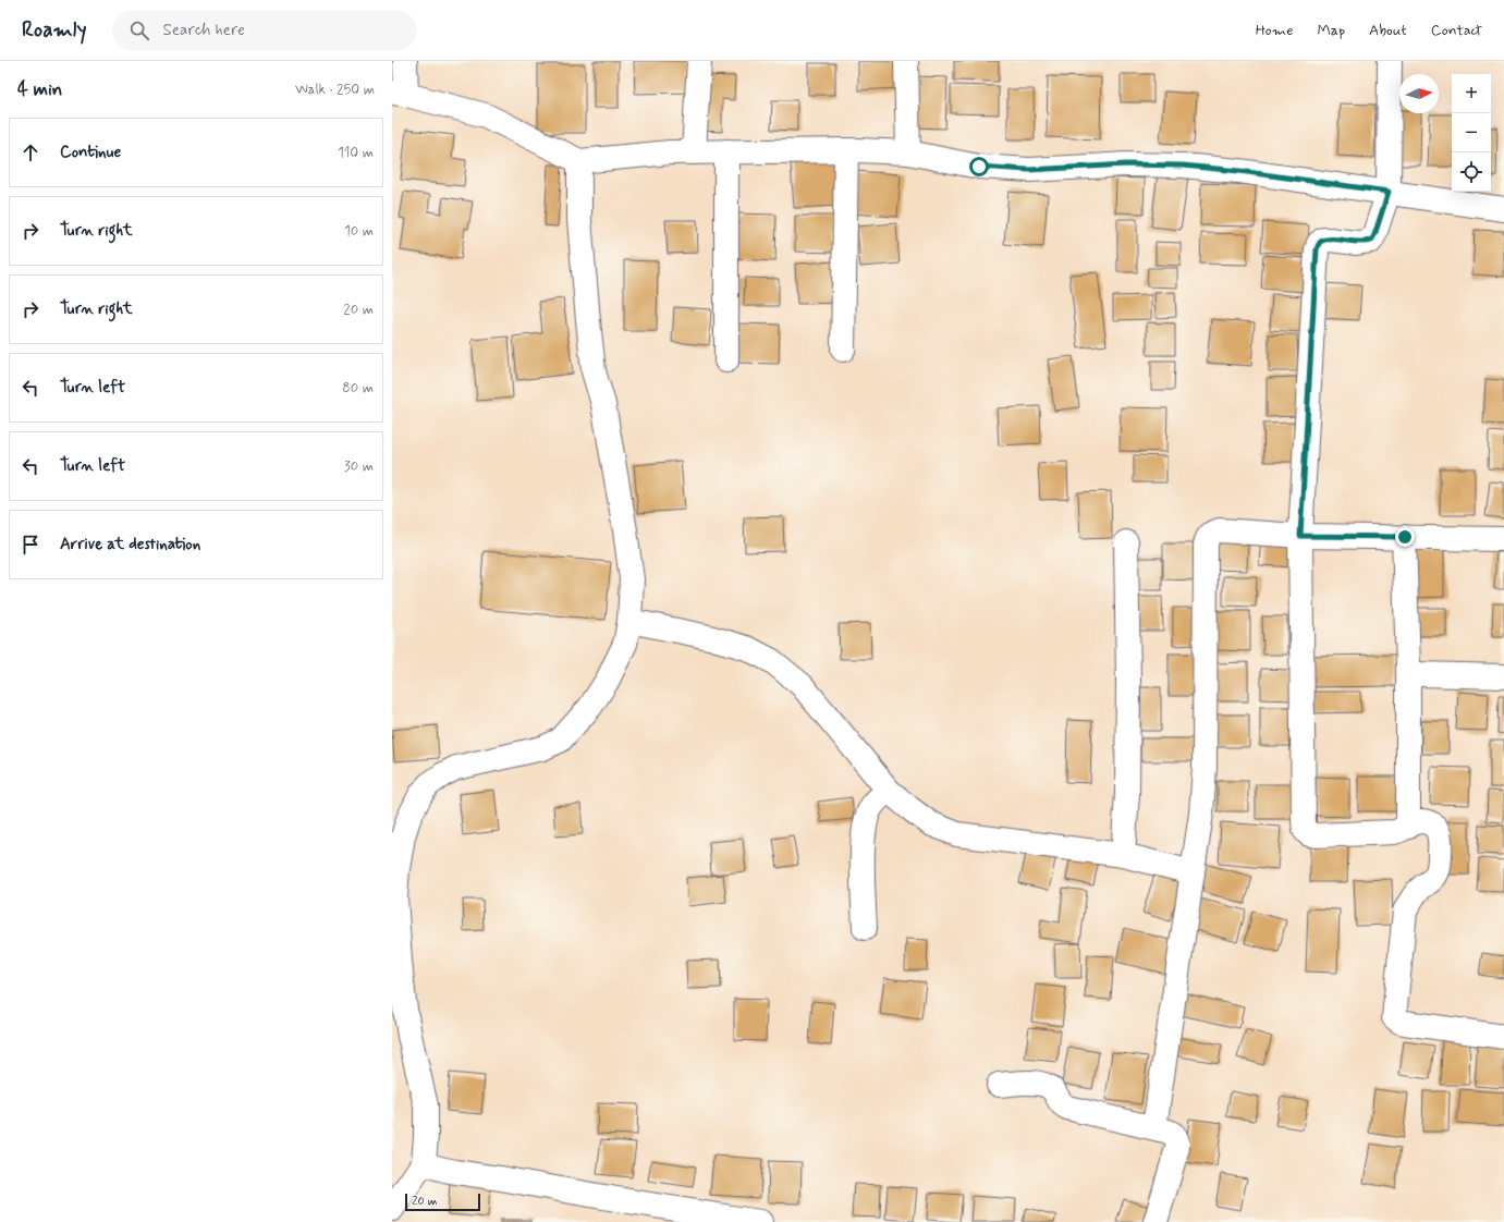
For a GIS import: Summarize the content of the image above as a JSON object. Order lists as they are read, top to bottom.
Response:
{
  "scale_bar": "20 m",
  "north": "right",
  "page": {
    "header": "Roamly",
    "search": "Search here",
    "nav": [
      "Home",
      "Map",
      "About",
      "Contact"
    ],
    "heading": ["4 min", "Walk · 250 m"],
    "map_buttons": ["+", "−"],
    "list": [
      ["Continue", "110 m"],
      ["Turn right", "10 m"],
      ["Turn right", "20 m"],
      ["Turn left", "80 m"],
      ["Turn left", "30 m"],
      "Arrive at destination"
    ],
    "scale": "20 m"
  }
}
